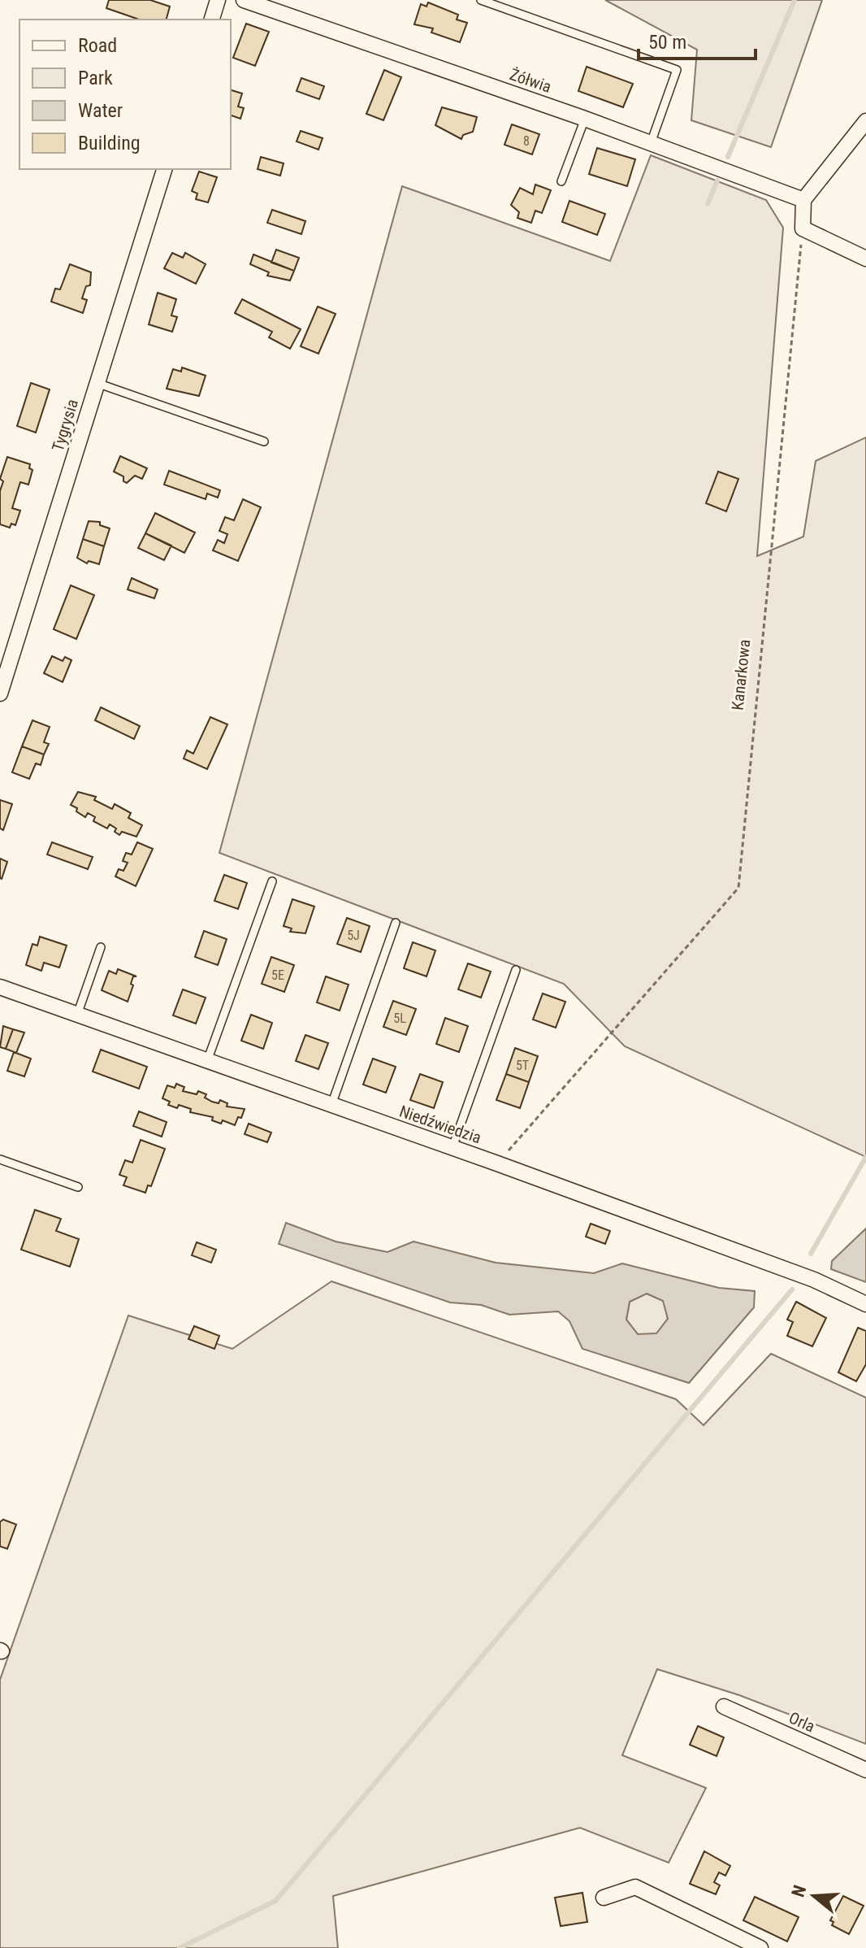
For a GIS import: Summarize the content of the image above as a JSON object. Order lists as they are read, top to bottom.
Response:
{
  "streets": {
    "street": [
      "Żółwia",
      "Tygrysia",
      "Niedźwiedzia",
      "Orla"
    ],
    "path": ["Kanarkowa"]
  },
  "crossings": [
    ["Kanarkowa", "Niedźwiedzia"]
  ],
  "house_numbers": [
    "8",
    "5J",
    "5E",
    "5L",
    "5T"
  ],
  "legend": [
    "Road",
    "Park",
    "Water",
    "Building"
  ],
  "scale_bar": "50 m",
  "north": "left"
}
